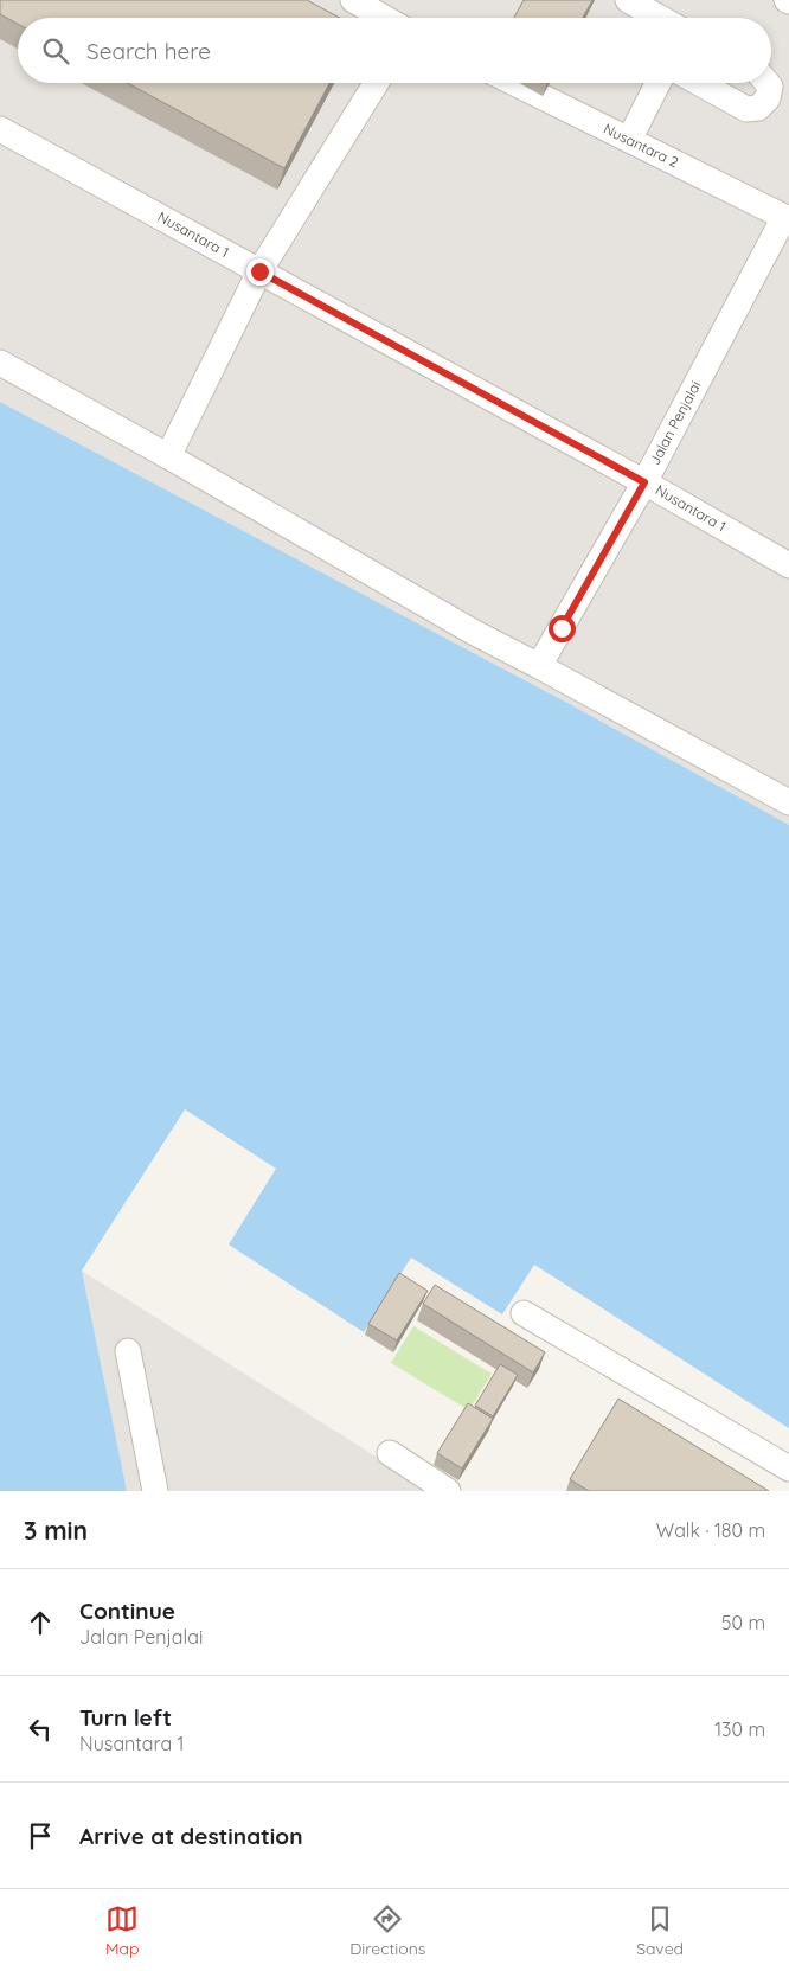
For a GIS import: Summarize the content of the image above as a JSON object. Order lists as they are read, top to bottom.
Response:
{
  "streets": {
    "lane": ["Nusantara 2", "Nusantara 1", "Jalan Penjalai"]
  },
  "crossings": [
    ["Nusantara 2", "Jalan Penjalai"],
    ["Nusantara 1", "Jalan Penjalai"]
  ],
  "page": {
    "search": "Search here",
    "heading": ["3 min", "Walk · 180 m"],
    "list": [
      ["Continue", "Jalan Penjalai", "50 m"],
      ["Turn left", "Nusantara 1", "130 m"],
      "Arrive at destination"
    ],
    "nav": ["Map", "Directions", "Saved"]
  }
}
